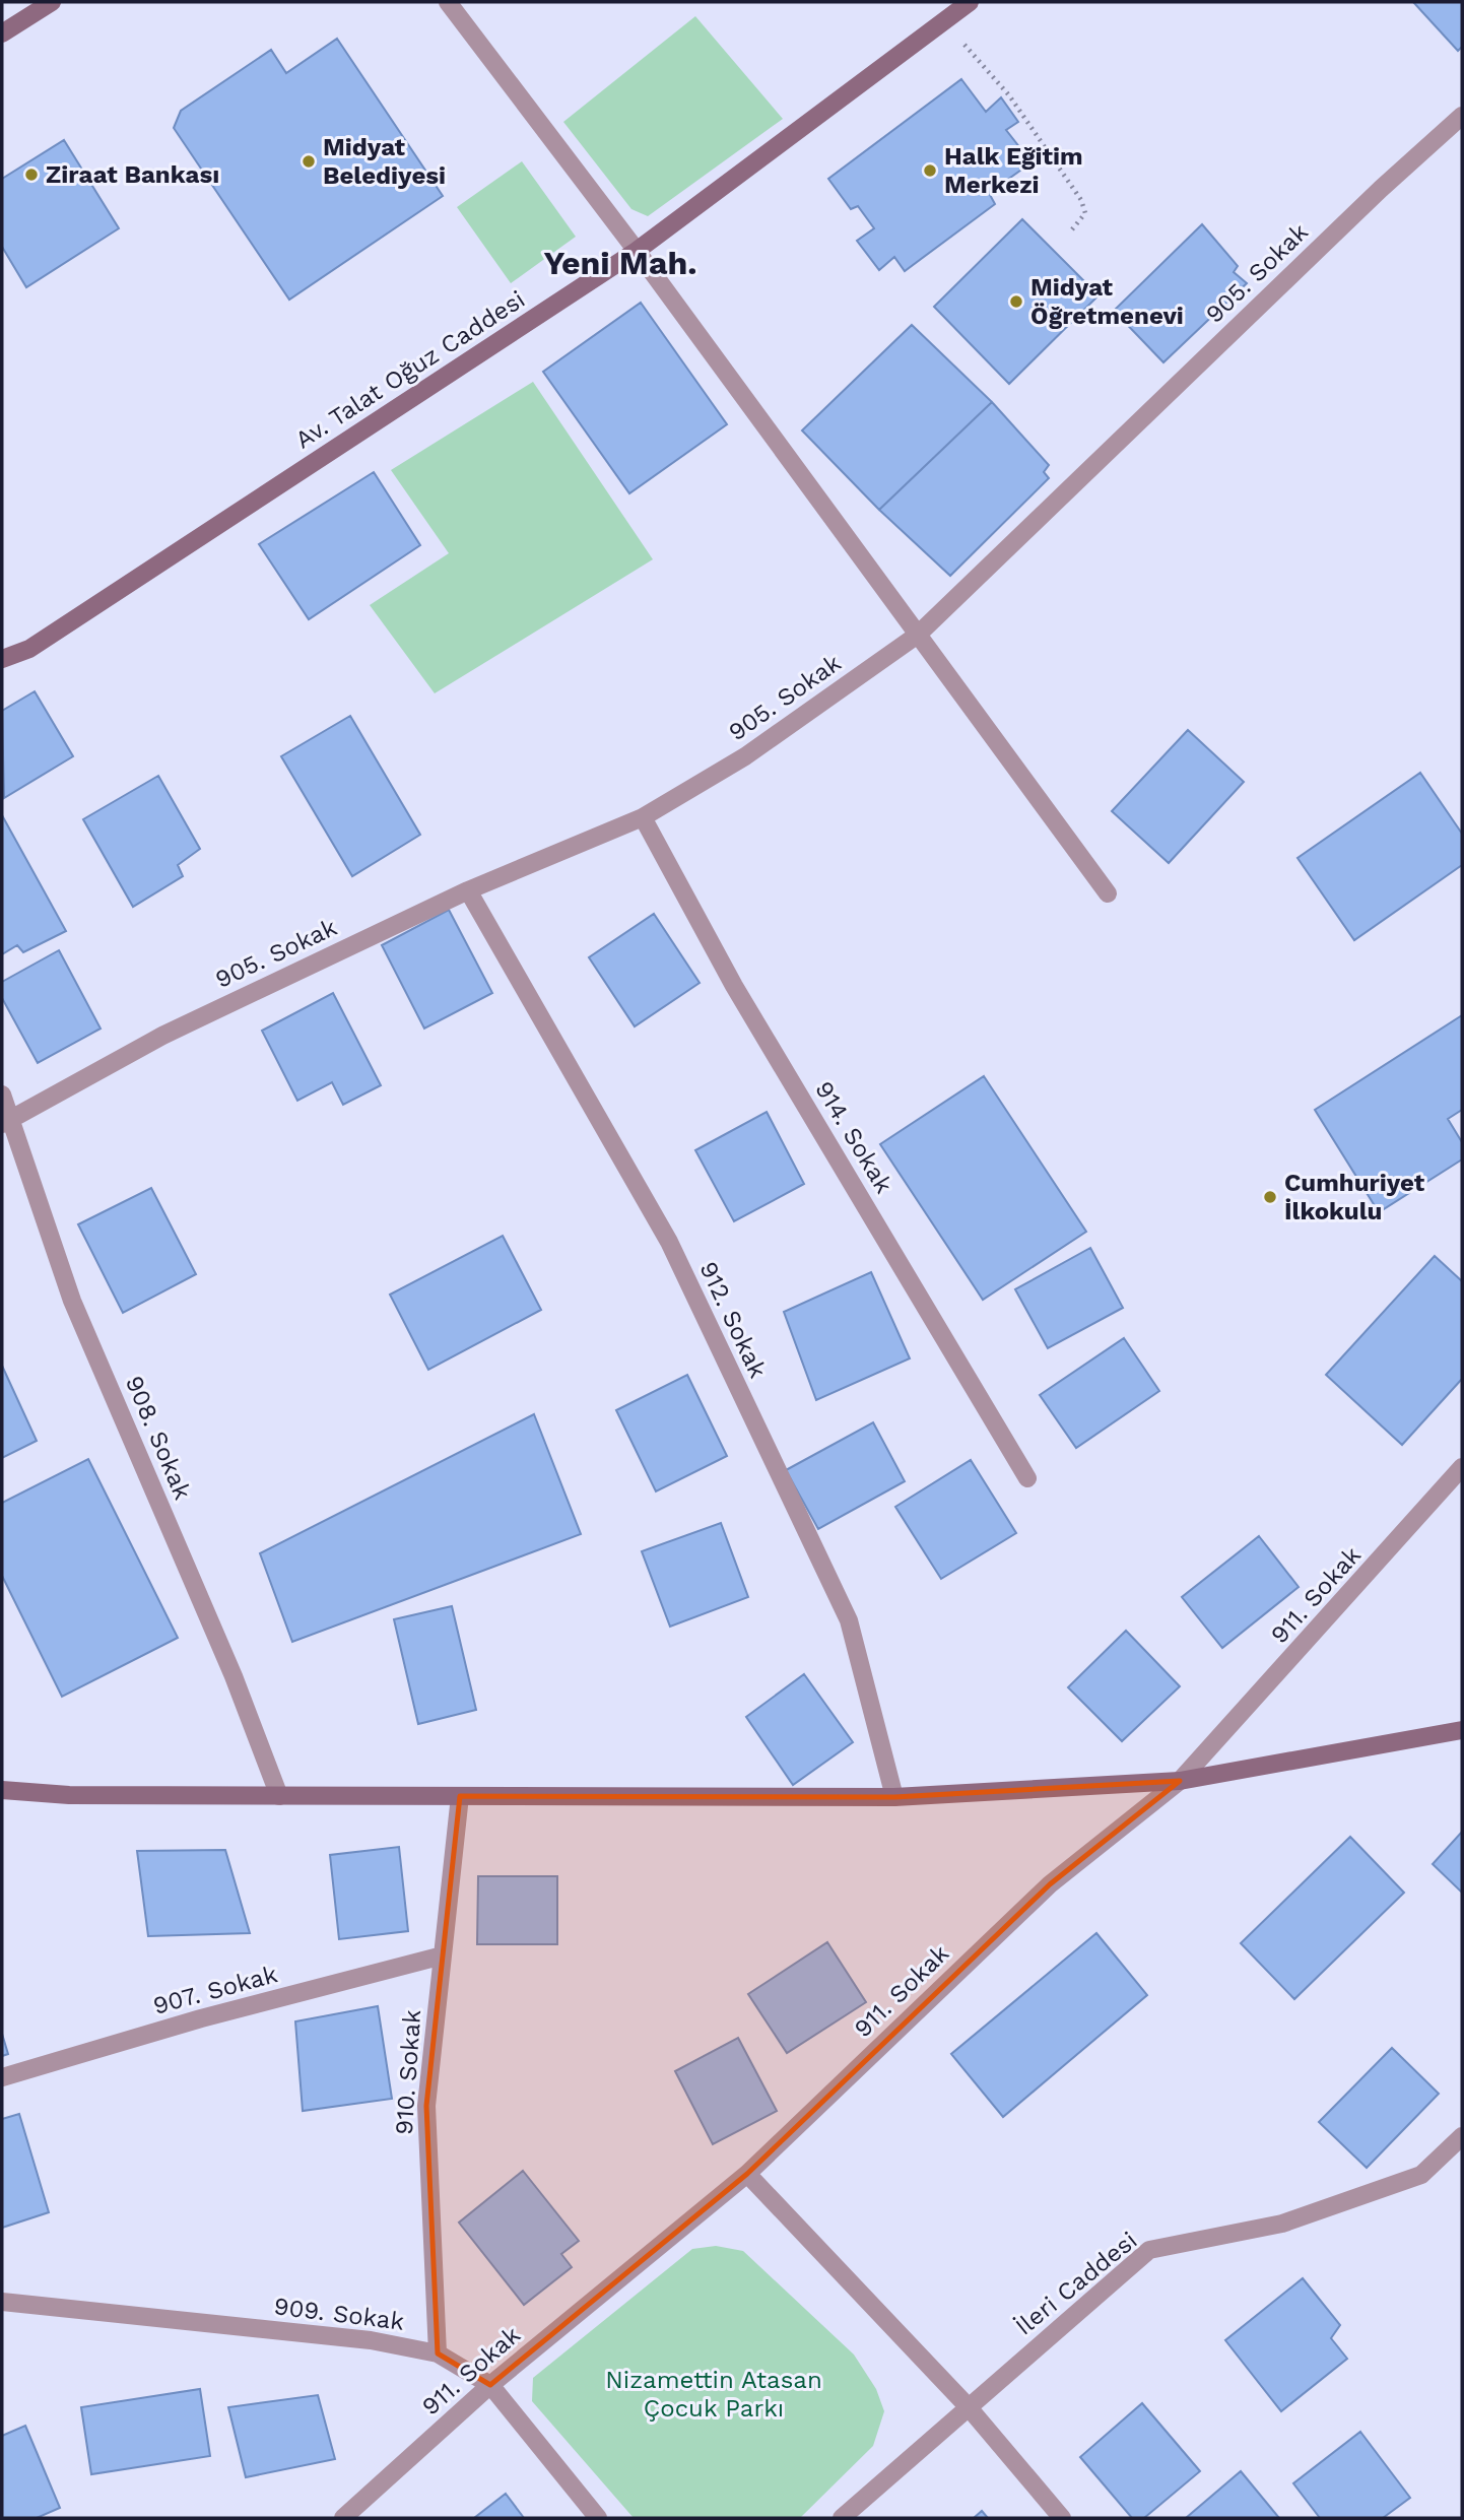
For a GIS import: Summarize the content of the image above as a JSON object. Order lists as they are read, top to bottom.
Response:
{
  "streets": {
    "street": [
      "905. Sokak",
      "Av. Talat Oğuz Caddesi",
      "914. Sokak",
      "912. Sokak",
      "908. Sokak",
      "911. Sokak",
      "907. Sokak",
      "910. Sokak",
      "İleri Caddesi",
      "909. Sokak"
    ]
  },
  "crossings": [
    ["905. Sokak", "914. Sokak"],
    ["905. Sokak", "912. Sokak"],
    ["905. Sokak", "908. Sokak"],
    ["911. Sokak", "909. Sokak"],
    ["907. Sokak", "910. Sokak"],
    ["910. Sokak", "909. Sokak"]
  ],
  "districts": ["Yeni Mah."],
  "parks": ["Nizamettin Atasan Çocuk Parkı"],
  "places": [
    "Midyat Belediyesi",
    "Halk Eğitim Merkezi",
    "Ziraat Bankası",
    "Midyat Öğretmenevi",
    "Cumhuriyet İlkokulu"
  ]
}
